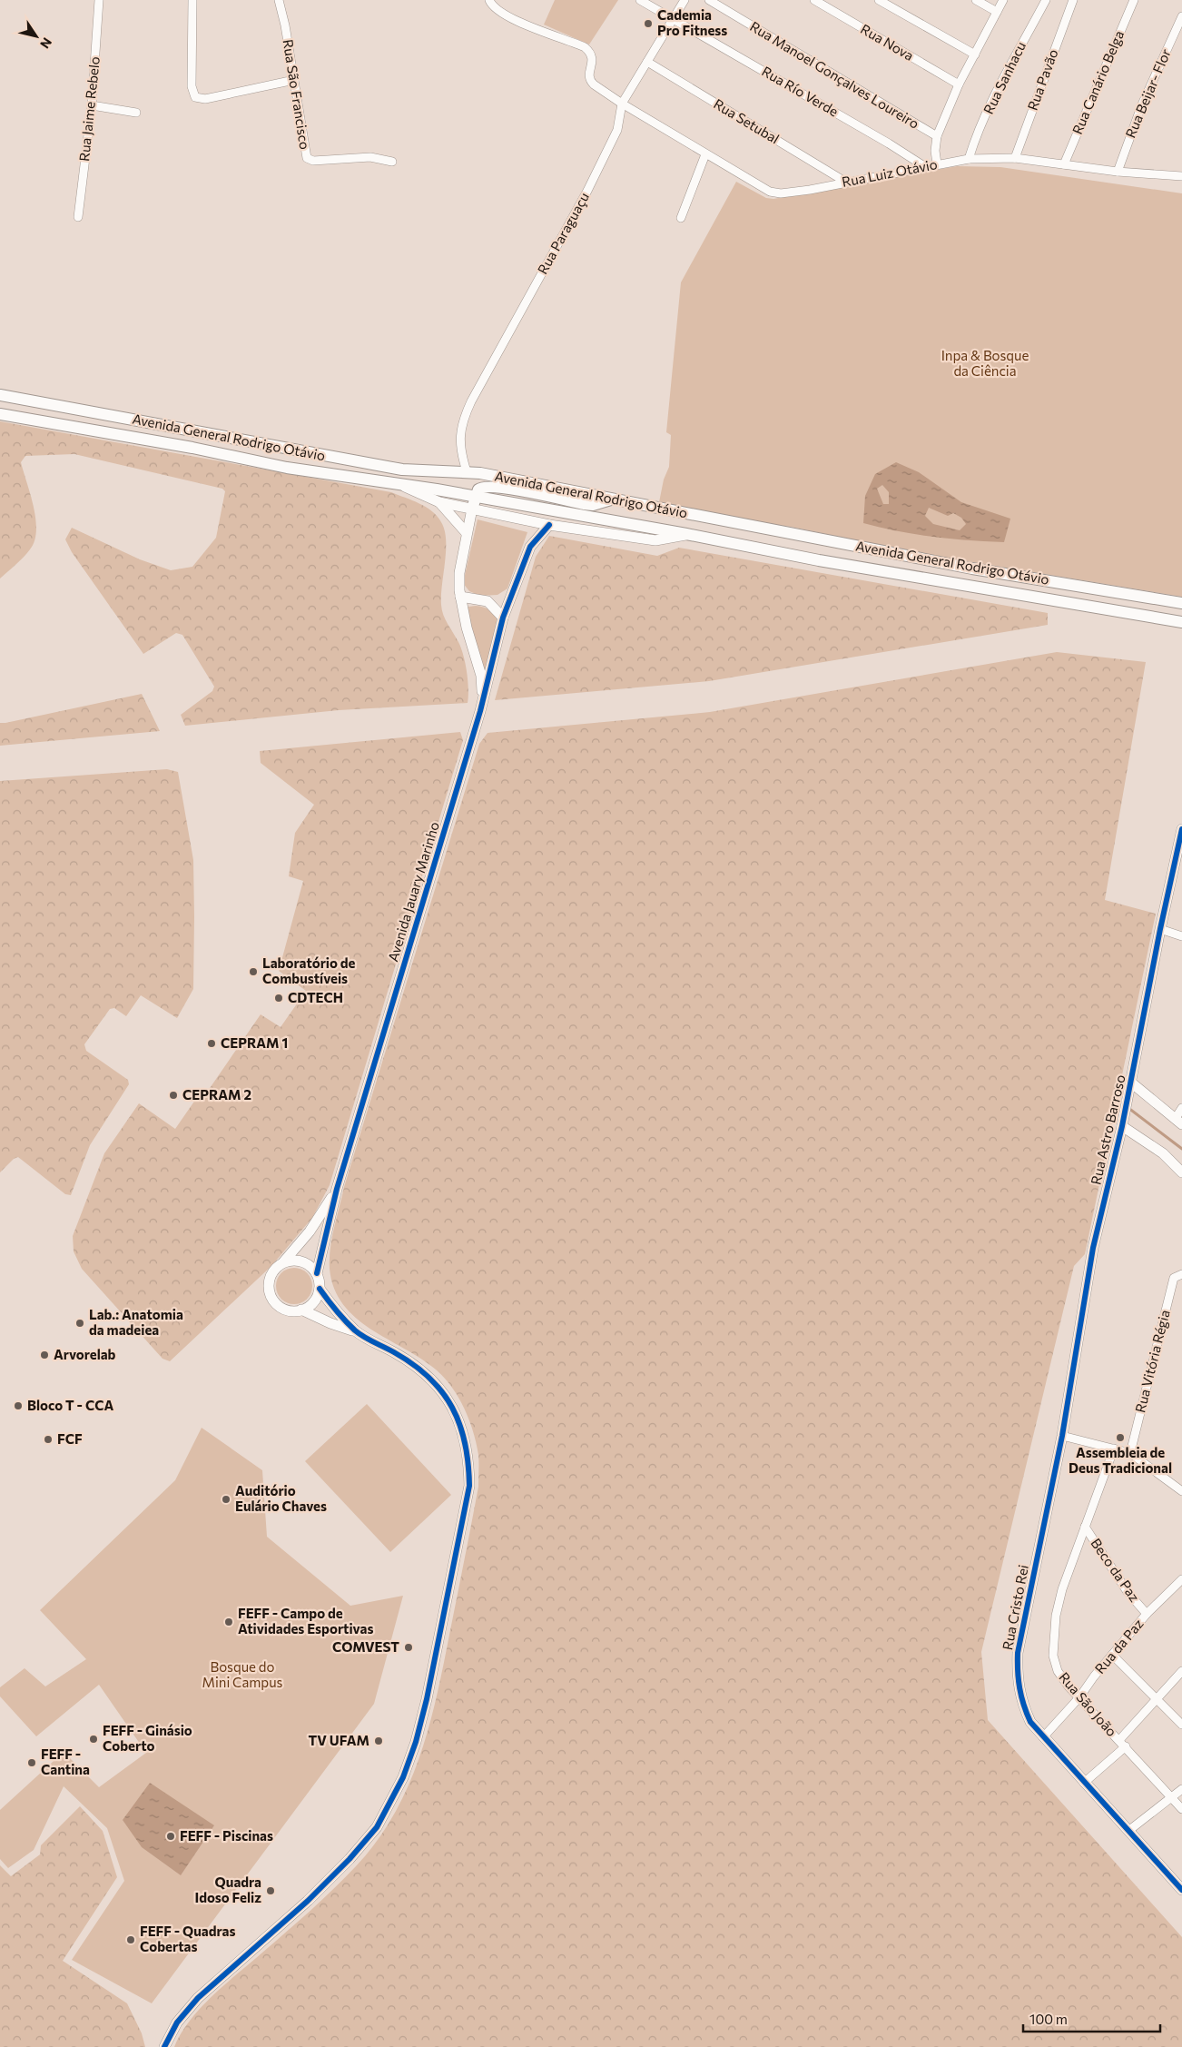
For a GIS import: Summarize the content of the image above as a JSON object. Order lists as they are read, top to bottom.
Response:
{
  "streets": {
    "main road": ["Avenida General Rodrigo Otávio"],
    "street": [
      "Rua Nova",
      "Rua Manoel Gonçalves Loureiro",
      "Rua Sanhacu",
      "Rua Pavão",
      "Rua Canário Belga",
      "Rua Río Verde",
      "Rua Beijar- Flor",
      "Rua São Francisco",
      "Rua Jaime Rebelo",
      "Rua Setubal",
      "Rua Luiz Otávio",
      "Rua Paraguaçu",
      "Avenida Jauary Marinho",
      "Rua Astro Barroso",
      "Rua Vitória Régia",
      "Beco da Paz",
      "Rua Cristo Rei",
      "Rua da Paz",
      "Rua São João"
    ]
  },
  "crossings": [
    ["Rua Sanhacu", "Rua Luiz Otávio"],
    ["Rua Pavão", "Rua Luiz Otávio"],
    ["Rua Canário Belga", "Rua Luiz Otávio"],
    ["Rua Río Verde", "Rua Luiz Otávio"],
    ["Rua Río Verde", "Rua Paraguaçu"],
    ["Rua Beijar- Flor", "Rua Luiz Otávio"],
    ["Rua Setubal", "Rua Luiz Otávio"],
    ["Rua Setubal", "Rua Paraguaçu"],
    ["Rua Luiz Otávio", "Rua Paraguaçu"],
    ["Rua Paraguaçu", "Avenida General Rodrigo Otávio"],
    ["Avenida General Rodrigo Otávio", "Avenida Jauary Marinho"],
    ["Rua Astro Barroso", "Rua Cristo Rei"],
    ["Beco da Paz", "Rua da Paz"],
    ["Beco da Paz", "Rua São João"],
    ["Rua Cristo Rei", "Rua da Paz"],
    ["Rua da Paz", "Rua São João"]
  ],
  "parks": ["Inpa & Bosque da Ciência", "Bosque do Mini Campus"],
  "places": [
    "Cademia Pro Fitness",
    "Laboratório de Combustíveis",
    "CDTECH",
    "CEPRAM 1",
    "CEPRAM 2",
    "Lab.: Anatomia da madeiea",
    "Arvorelab",
    "Bloco T - CCA",
    "Assembleia de Deus Tradicional",
    "FCF",
    "Auditório Eulário Chaves",
    "FEFF - Campo de Atividades Esportivas",
    "COMVEST",
    "FEFF - Ginásio Coberto",
    "TV UFAM",
    "FEFF - Cantina",
    "FEFF - Piscinas",
    "Quadra Idoso Feliz",
    "FEFF - Quadras Cobertas"
  ],
  "scale_bar": "100 m",
  "north": "bottom right"
}
